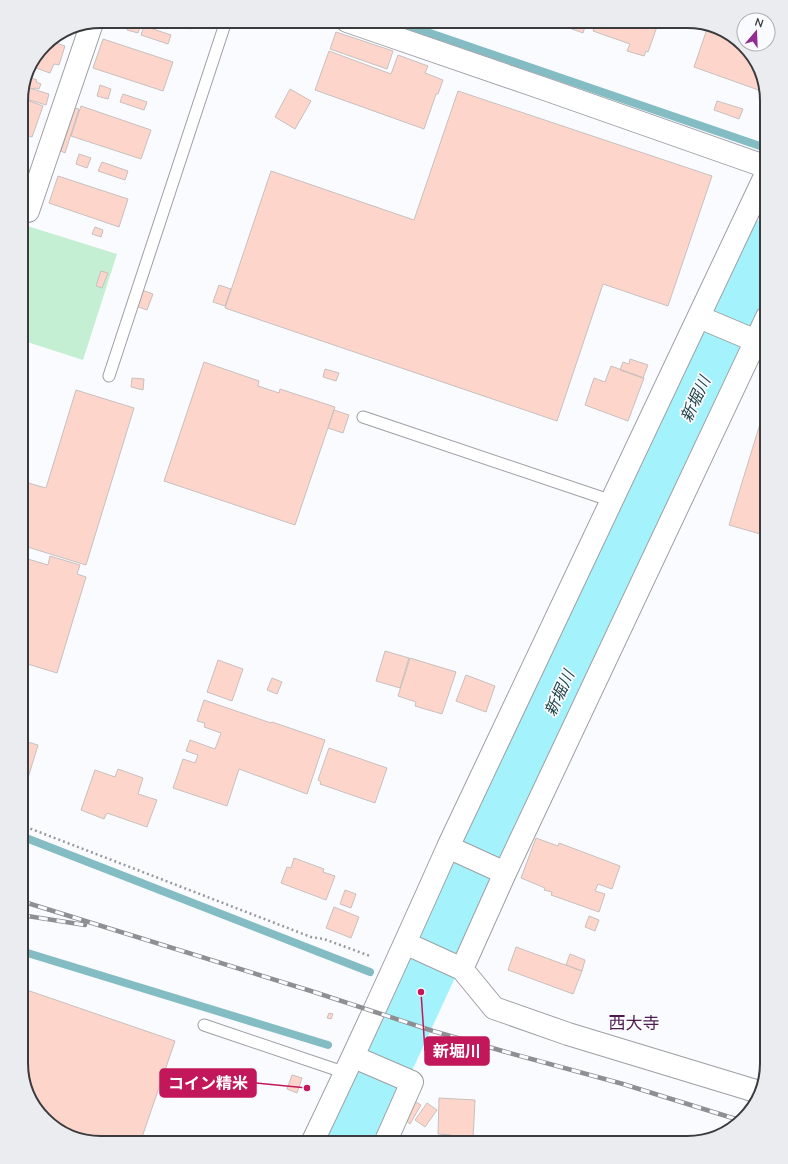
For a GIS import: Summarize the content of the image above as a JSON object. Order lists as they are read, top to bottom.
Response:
{
  "districts": ["西大寺"],
  "water": ["新堀川"],
  "places": ["新堀川", "コイン精米"],
  "north": "top"
}
